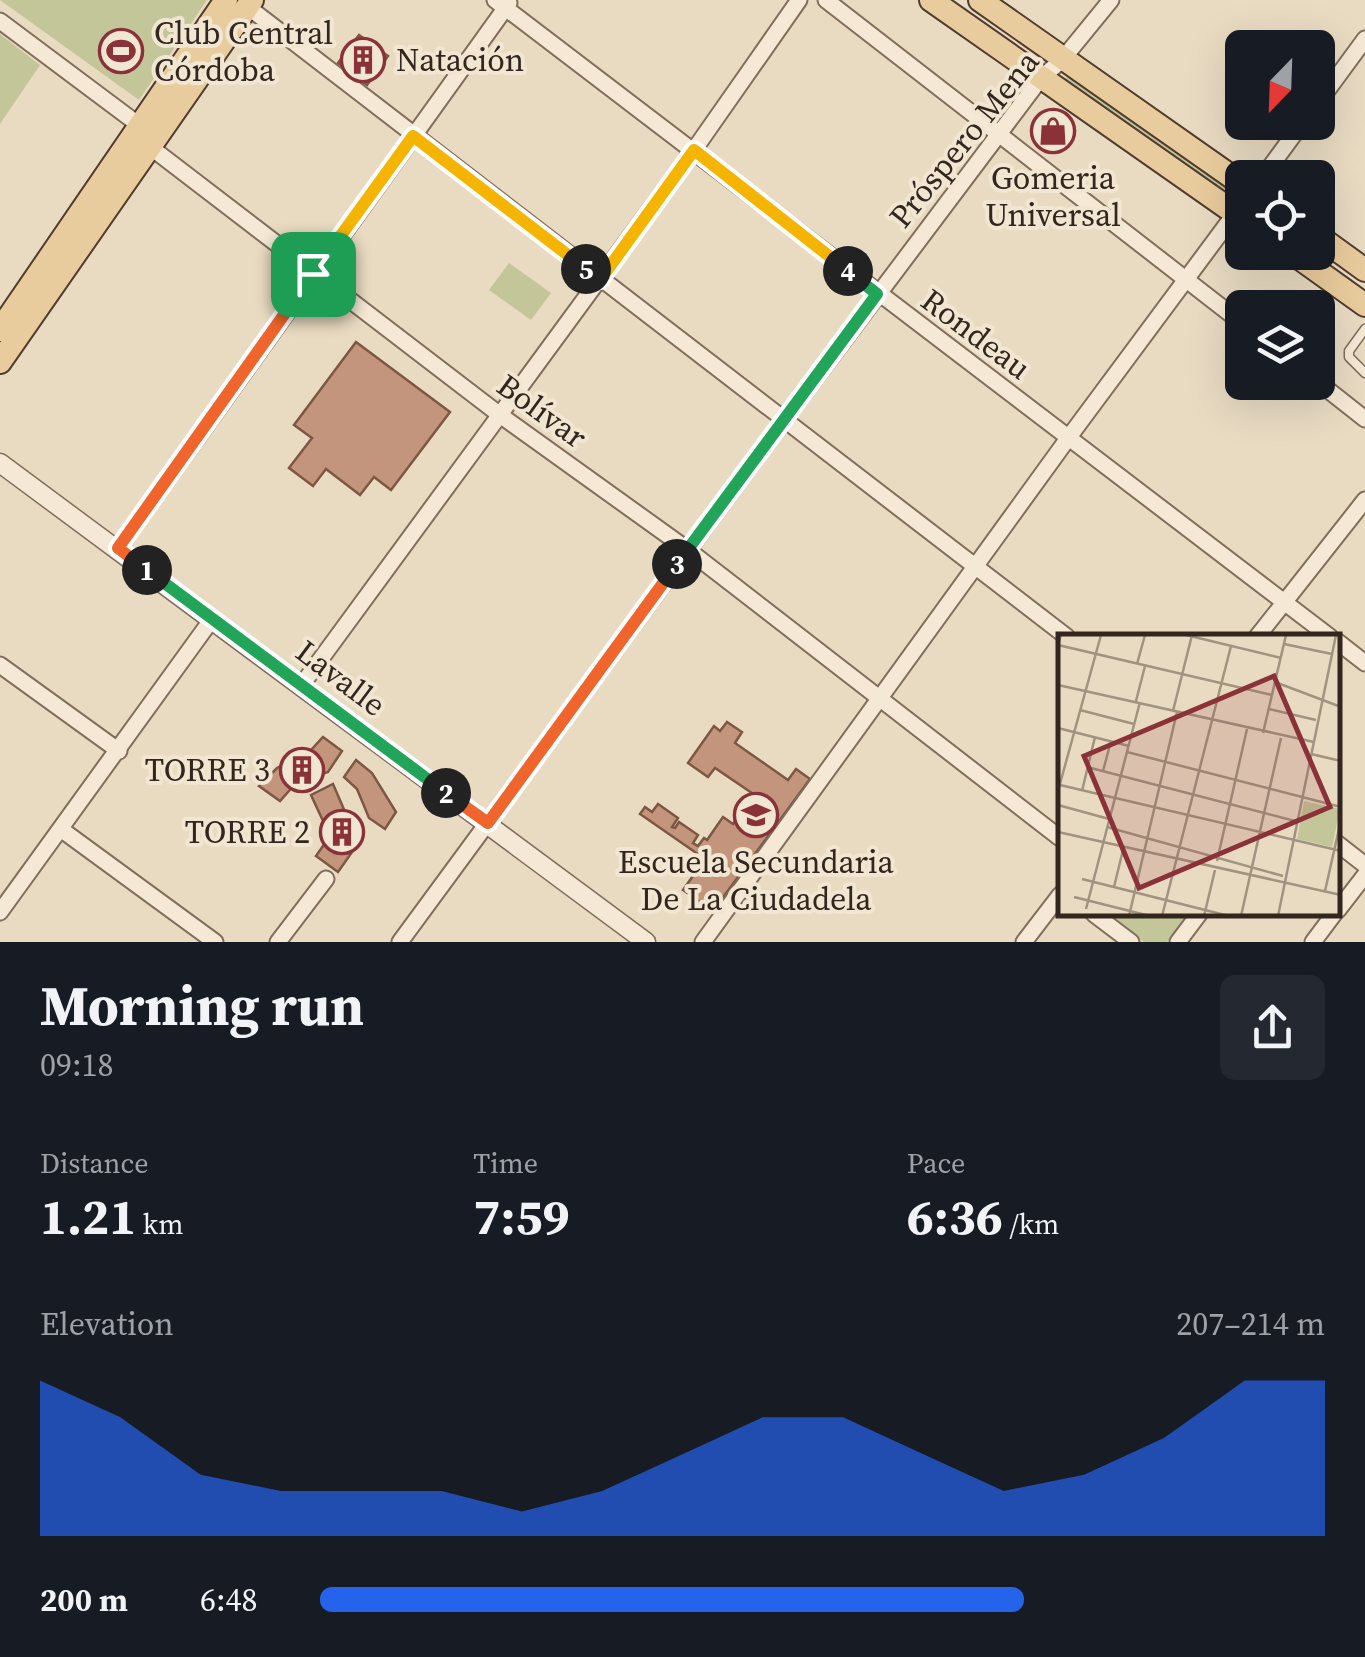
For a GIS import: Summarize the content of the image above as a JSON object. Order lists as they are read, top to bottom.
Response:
{
  "streets": {
    "street": [
      "Próspero Mena",
      "Rondeau",
      "Bolívar",
      "Lavalle"
    ]
  },
  "crossings": [
    ["Próspero Mena", "Rondeau"],
    ["Próspero Mena", "Bolívar"],
    ["Próspero Mena", "Lavalle"]
  ],
  "places": {
    "sports": ["Club Central Córdoba"],
    "building": ["Natación", "TORRE 3", "TORRE 2"],
    "shop": ["Gomeria Universal"],
    "school or university": ["Escuela Secundaria De La Ciudadela"]
  },
  "north": "bottom left",
  "page": {
    "pins": [
      "5",
      "4",
      "3",
      "1",
      "2"
    ],
    "heading": ["Morning run", "09:18"],
    "stats": [
      ["Distance", "1.21 km"],
      ["Time", "7:59"],
      ["Pace", "6:36 /km"]
    ],
    "chart": ["Elevation", "207–214 m"],
    "list": [
      {
        "name": "200 m",
        "note": "6:48"
      }
    ]
  }
}
